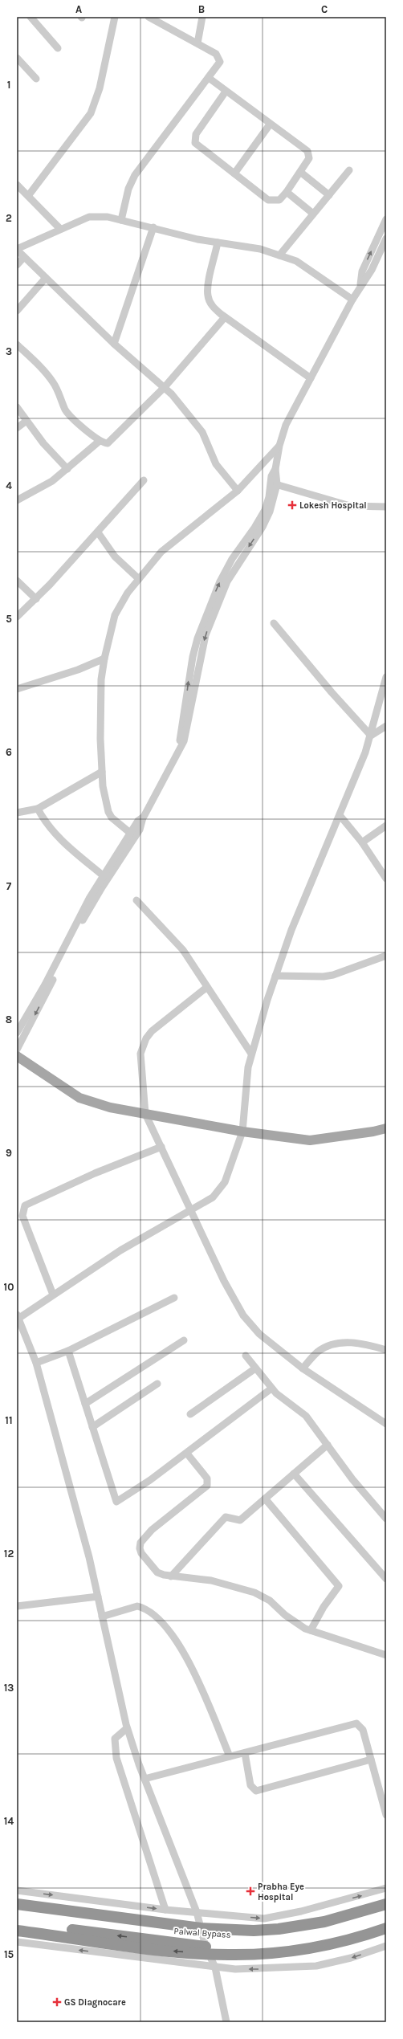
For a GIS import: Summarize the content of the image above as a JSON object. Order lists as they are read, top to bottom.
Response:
{
  "streets": {
    "highway": ["Palwal Bypass"]
  },
  "places": {
    "health": ["Lokesh Hospital", "Prabha Eye Hospital", "GS Diagnocare"]
  },
  "grid": {
    "columns": ["A", "B", "C"],
    "rows": [
      "1",
      "2",
      "3",
      "4",
      "5",
      "6",
      "7",
      "8",
      "9",
      "10",
      "11",
      "12",
      "13",
      "14",
      "15"
    ]
  }
}
